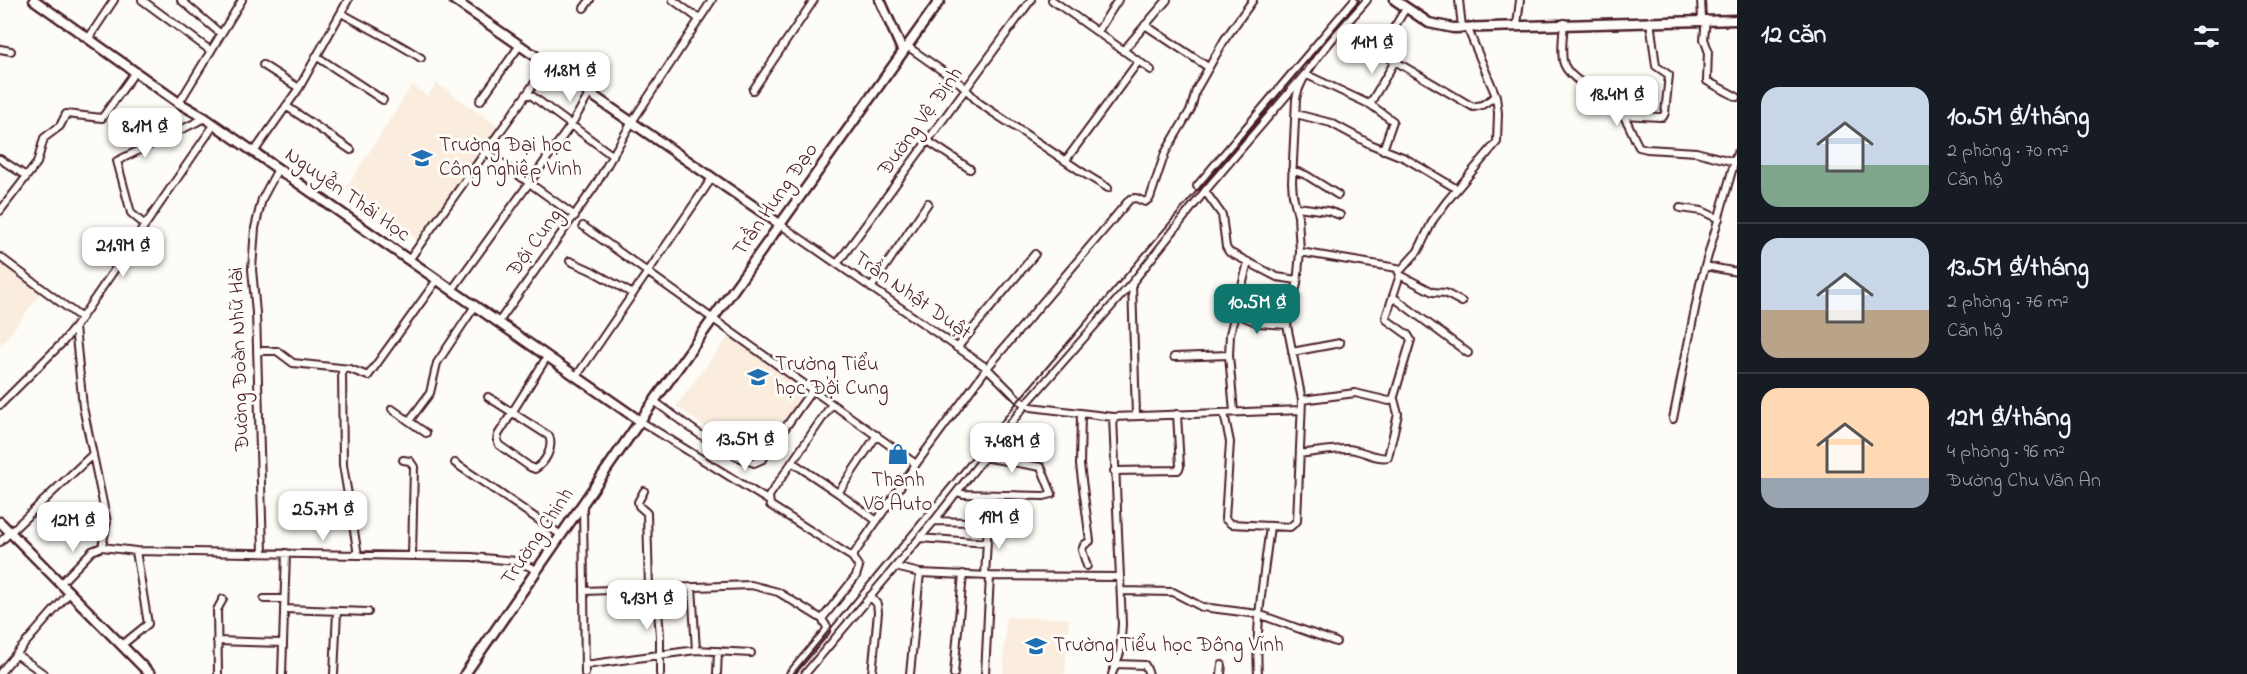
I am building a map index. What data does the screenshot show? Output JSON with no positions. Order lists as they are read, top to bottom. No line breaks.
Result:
{"streets":{"main road":["Nguyễn Thái Học","Trần Hưng Đạo","Trường Chinh"],"street":["Đường Vệ Định","Đội Cung","Trần Nhật Duật","Đường Đoàn Nhữ Hài"]},"crossings":[["Đường Vệ Định","Trần Nhật Duật"],["Nguyễn Thái Học","Trần Hưng Đạo"],["Nguyễn Thái Học","Đội Cung"],["Nguyễn Thái Học","Đường Đoàn Nhữ Hài"],["Nguyễn Thái Học","Trường Chinh"],["Trần Hưng Đạo","Trần Nhật Duật"],["Trần Hưng Đạo","Trường Chinh"]],"places":{"school or university":["Trường Đại học Công nghiệp Vinh","Trường Tiểu học Đội Cung","Trường Tiểu học Đông Vĩnh"],"shop":["Thanh Võ Auto"]},"page":{"heading":"12 căn","price":["14M ₫","11.8M ₫","18.4M ₫","8.1M ₫","21.9M ₫","10.5M ₫","13.5M ₫","7.48M ₫","25.7M ₫","19M ₫","12M ₫","9.13M ₫"],"list":[{"name":"10.5M ₫/tháng","note":"2 phòng · 70 m² · Căn hộ"},{"name":"13.5M ₫/tháng","note":"2 phòng · 76 m² · Căn hộ"},{"name":"12M ₫/tháng","note":"4 phòng · 96 m² · Đường Chu Văn An"}]}}
